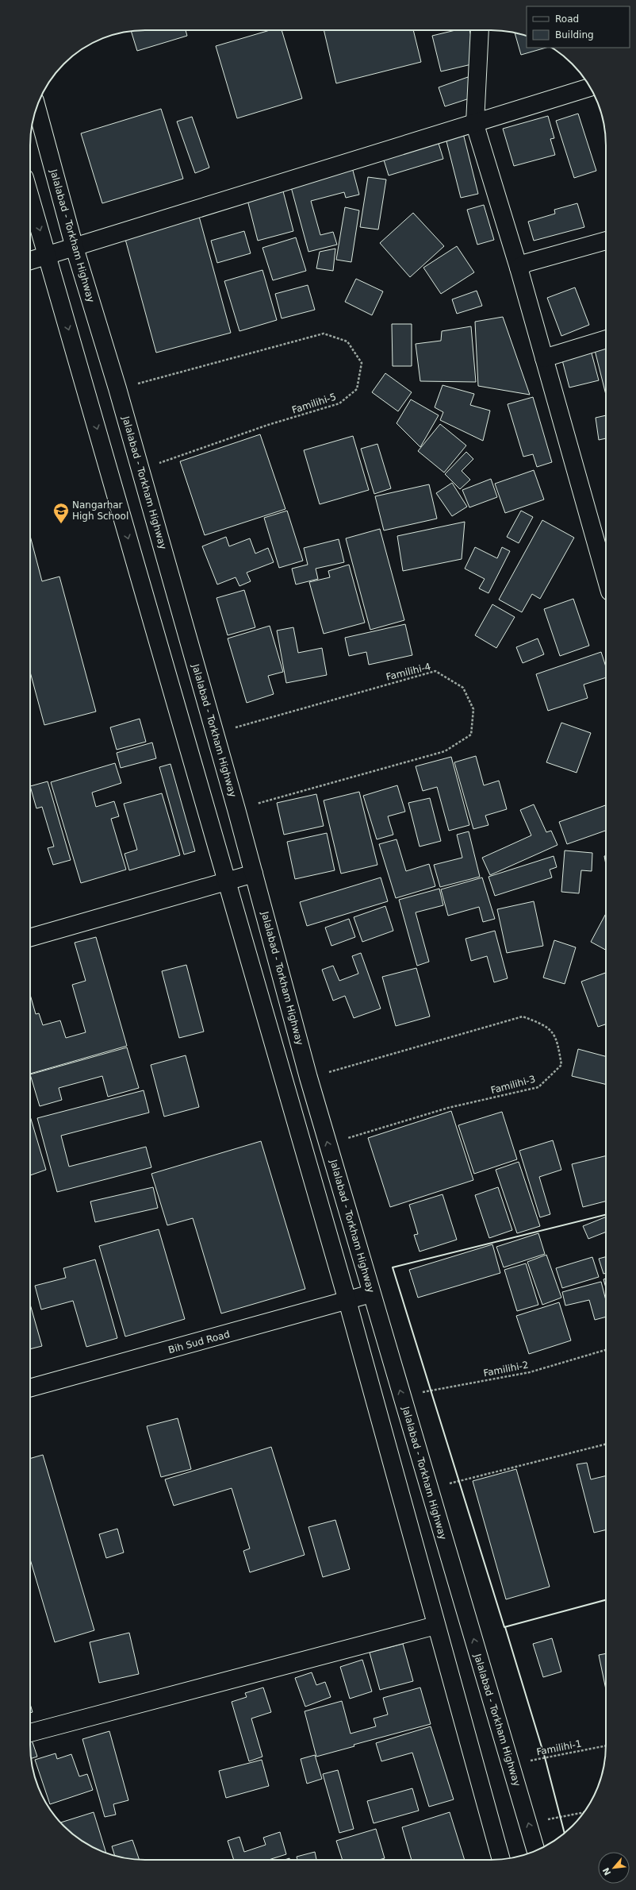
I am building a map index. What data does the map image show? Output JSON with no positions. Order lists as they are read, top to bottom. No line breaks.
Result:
{"streets":{"main road":["Jalalabad - Torkham Highway","Bih Sud Road"],"path":["Familihi-5","Familihi-4","Familihi-3","Familihi-2","Familihi-1"]},"crossings":[["Jalalabad - Torkham Highway","Familihi-5"],["Jalalabad - Torkham Highway","Familihi-4"],["Jalalabad - Torkham Highway","Familihi-3"],["Jalalabad - Torkham Highway","Bih Sud Road"],["Jalalabad - Torkham Highway","Familihi-2"],["Jalalabad - Torkham Highway","Familihi-1"]],"places":{"school or university":["Nangarhar High School"]},"legend":["Road","Building"],"north":"bottom left"}
